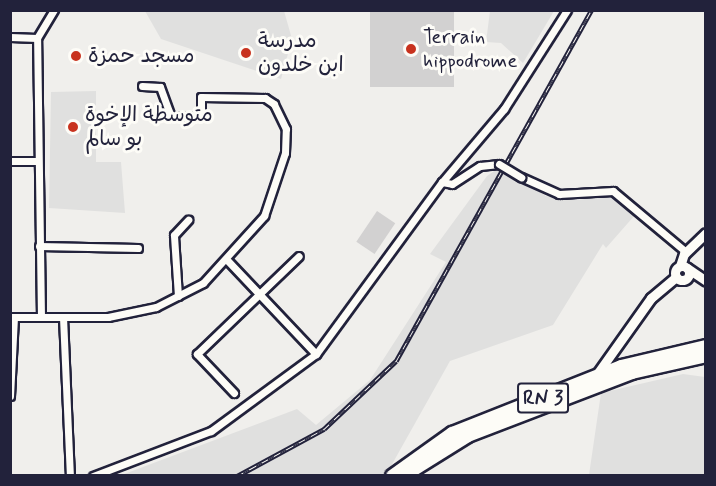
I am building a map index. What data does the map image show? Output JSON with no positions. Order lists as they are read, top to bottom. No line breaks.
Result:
{"streets":{"highway":["RN 3"]},"places":["Terrain hippodrome","مدرسة ابن خلدون","مسجد حمزة","متوسطة الإخوة بو سالم"]}
